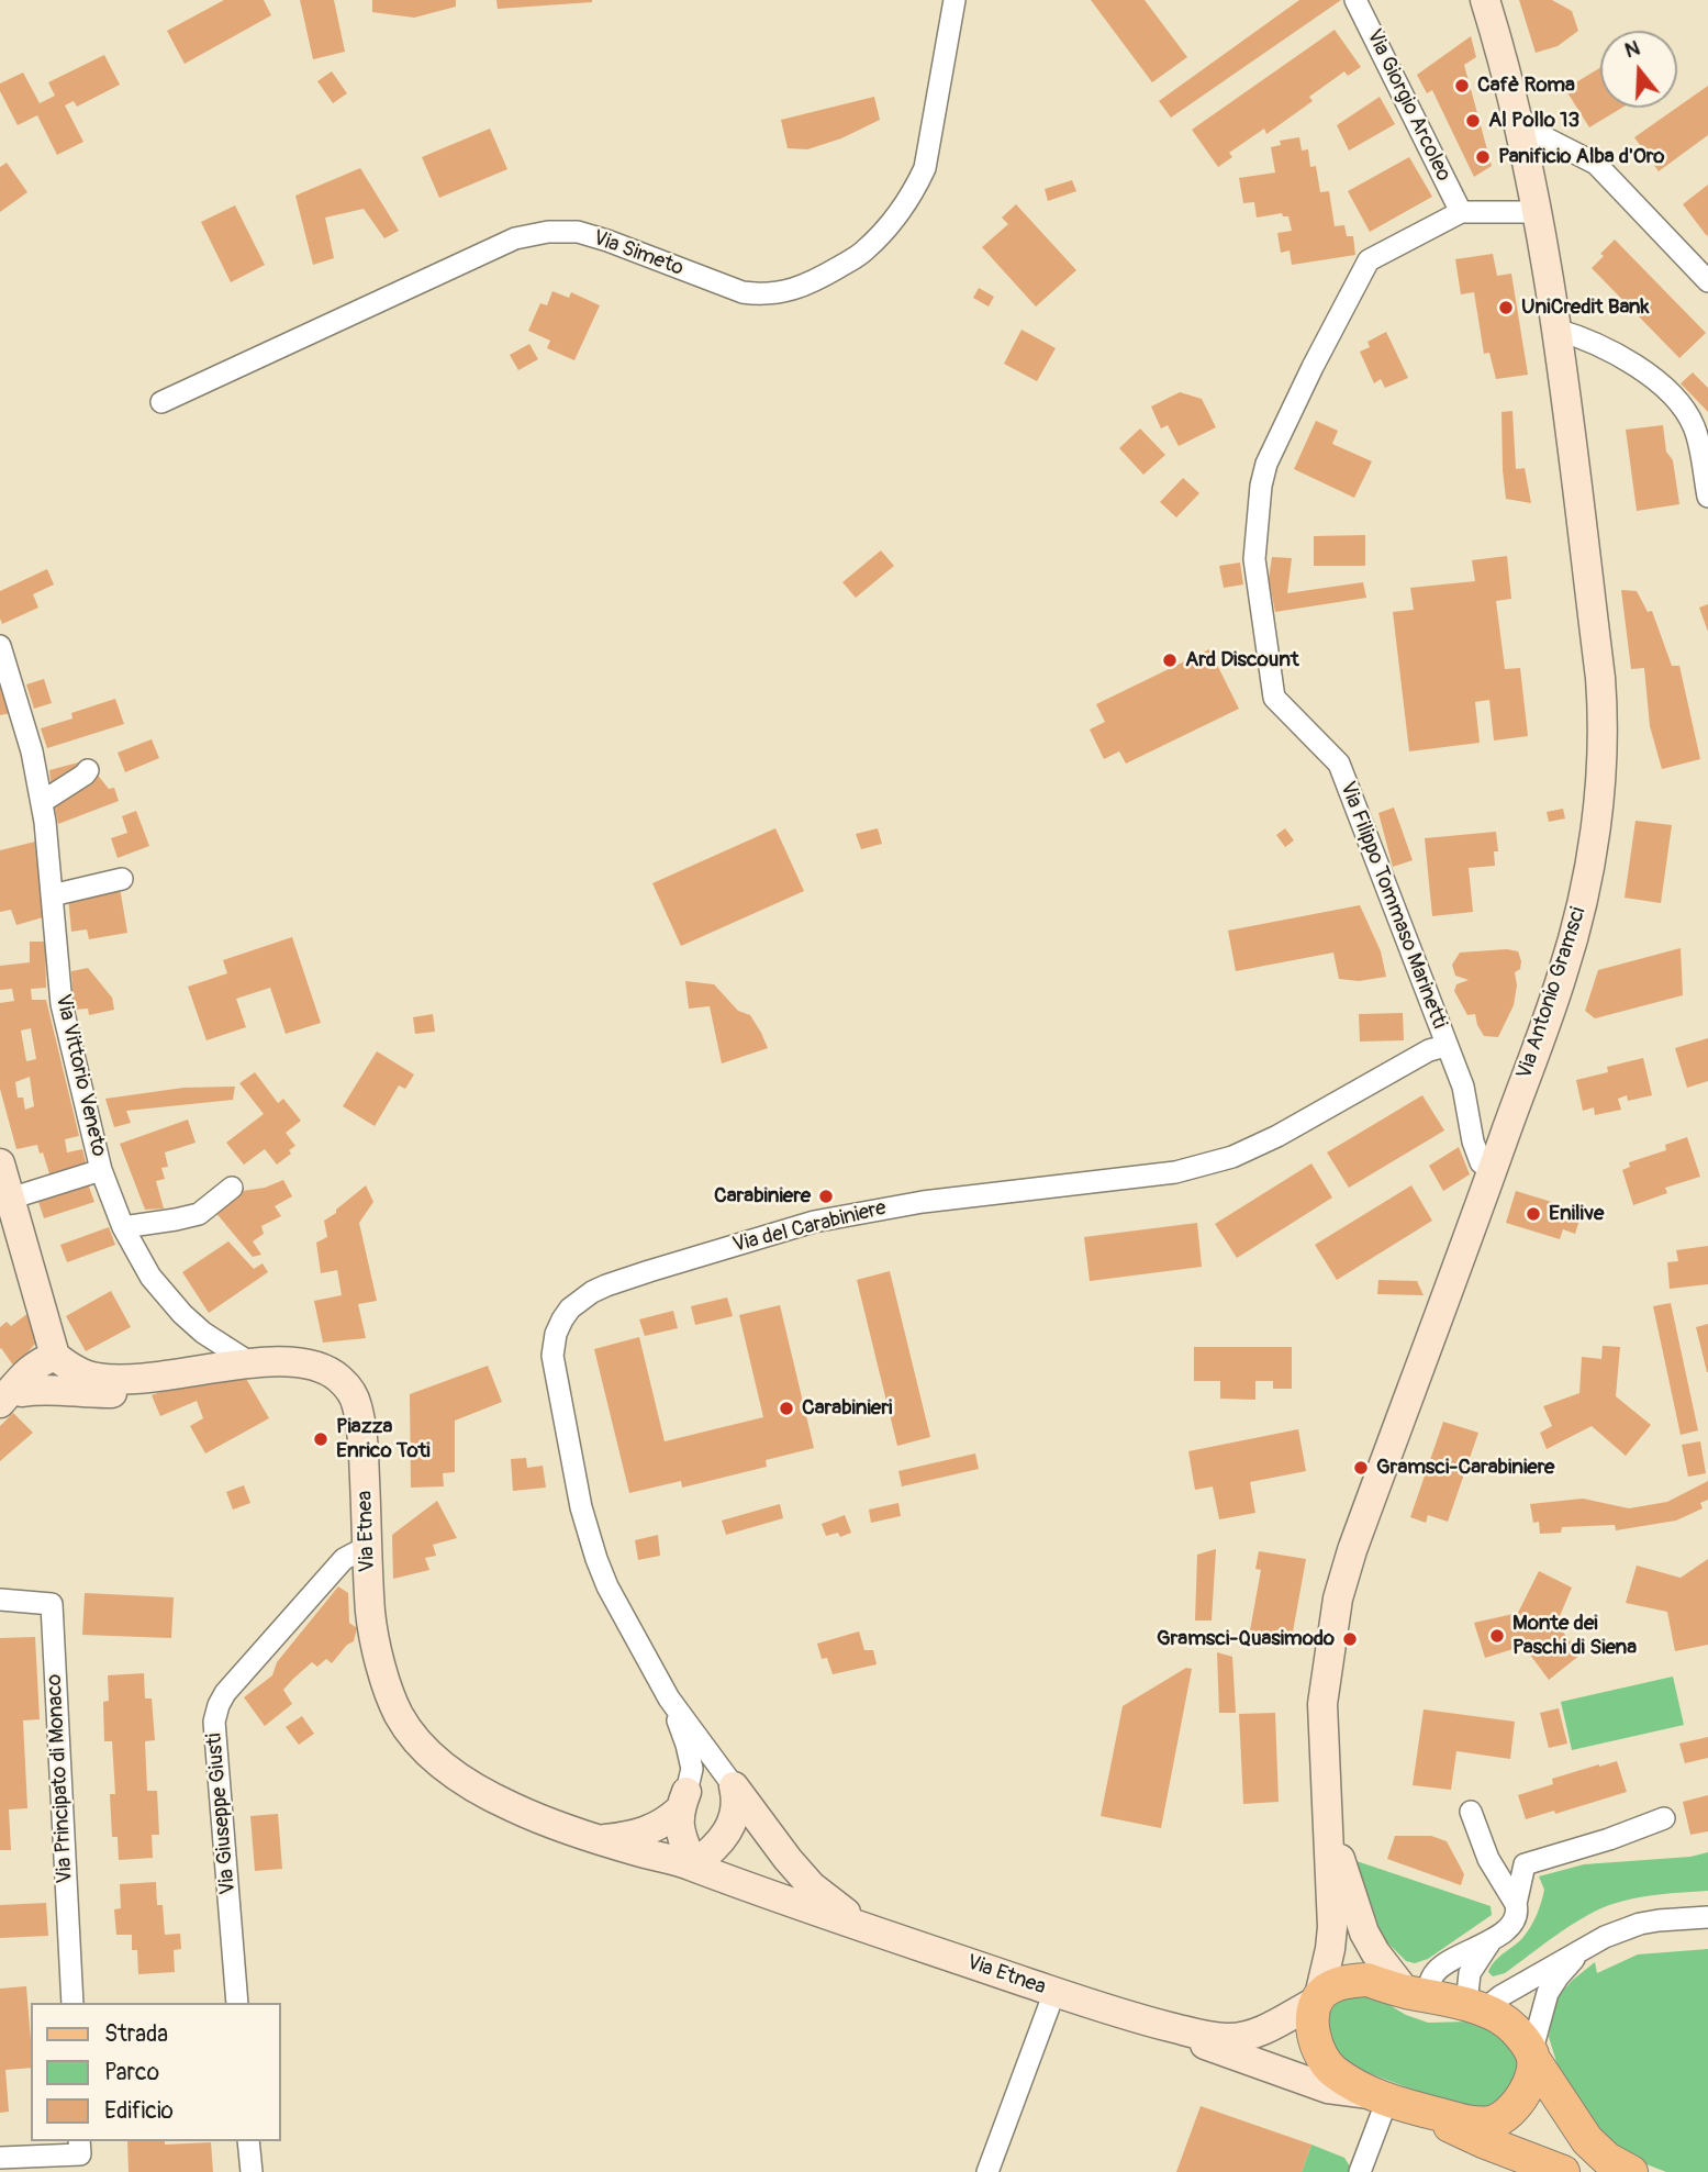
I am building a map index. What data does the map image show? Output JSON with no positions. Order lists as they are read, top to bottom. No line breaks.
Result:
{"streets":{"main road":["Via Antonio Gramsci","Via Etnea"],"street":["Via Giorgio Arcoleo","Via Simeto","Via Filippo Tommaso Marinetti","Via Vittorio Veneto","Via del Carabiniere","Via Principato di Monaco","Via Giuseppe Giusti"]},"crossings":[["Via Giorgio Arcoleo","Via Filippo Tommaso Marinetti"],["Via Filippo Tommaso Marinetti","Via Antonio Gramsci"],["Via Filippo Tommaso Marinetti","Via del Carabiniere"],["Via Antonio Gramsci","Via Etnea"],["Via Vittorio Veneto","Via Etnea"],["Via Etnea","Via Giuseppe Giusti"]],"places":["Cafè Roma","Al Pollo 13","Panificio Alba d'Oro","UniCredit Bank","Ard Discount","Carabiniere","Enilive","Carabinieri","Piazza Enrico Toti","Gramsci-Carabiniere","Monte dei Paschi di Siena","Gramsci-Quasimodo"],"legend":["Strada","Parco","Edificio"],"north":"top"}
